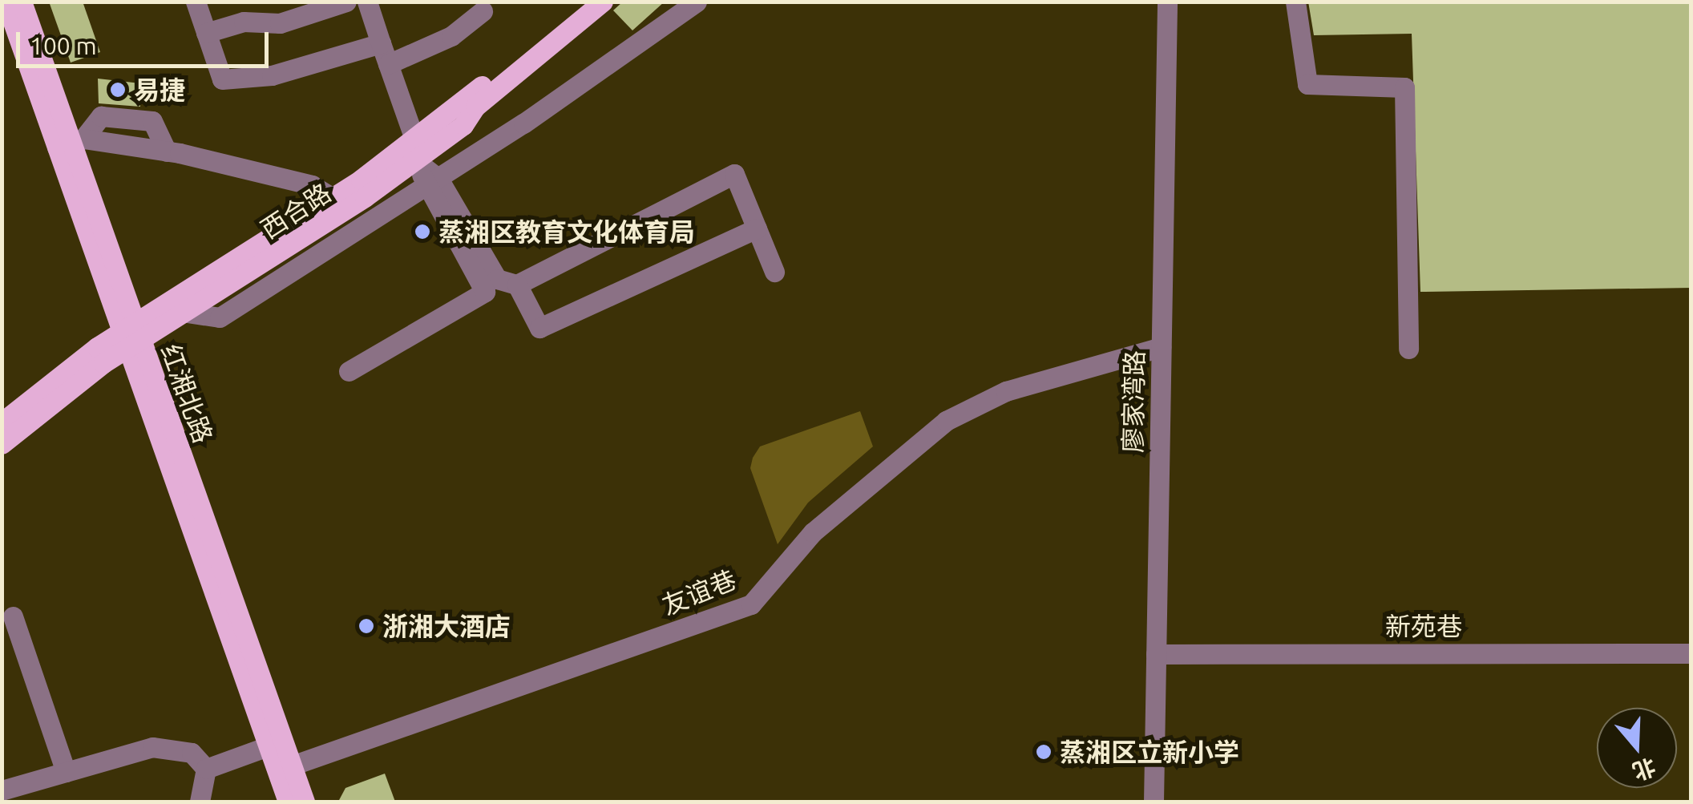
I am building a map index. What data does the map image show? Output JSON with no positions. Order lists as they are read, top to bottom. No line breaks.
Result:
{"streets":{"main road":["西合路","红湘北路"],"street":["廖家湾路","友谊巷","新苑巷"]},"crossings":[["西合路","红湘北路"],["红湘北路","友谊巷"],["廖家湾路","友谊巷"],["廖家湾路","新苑巷"]],"places":["易捷","蒸湘区教育文化体育局","浙湘大酒店","蒸湘区立新小学"],"scale_bar":"100 m","north":"bottom"}
